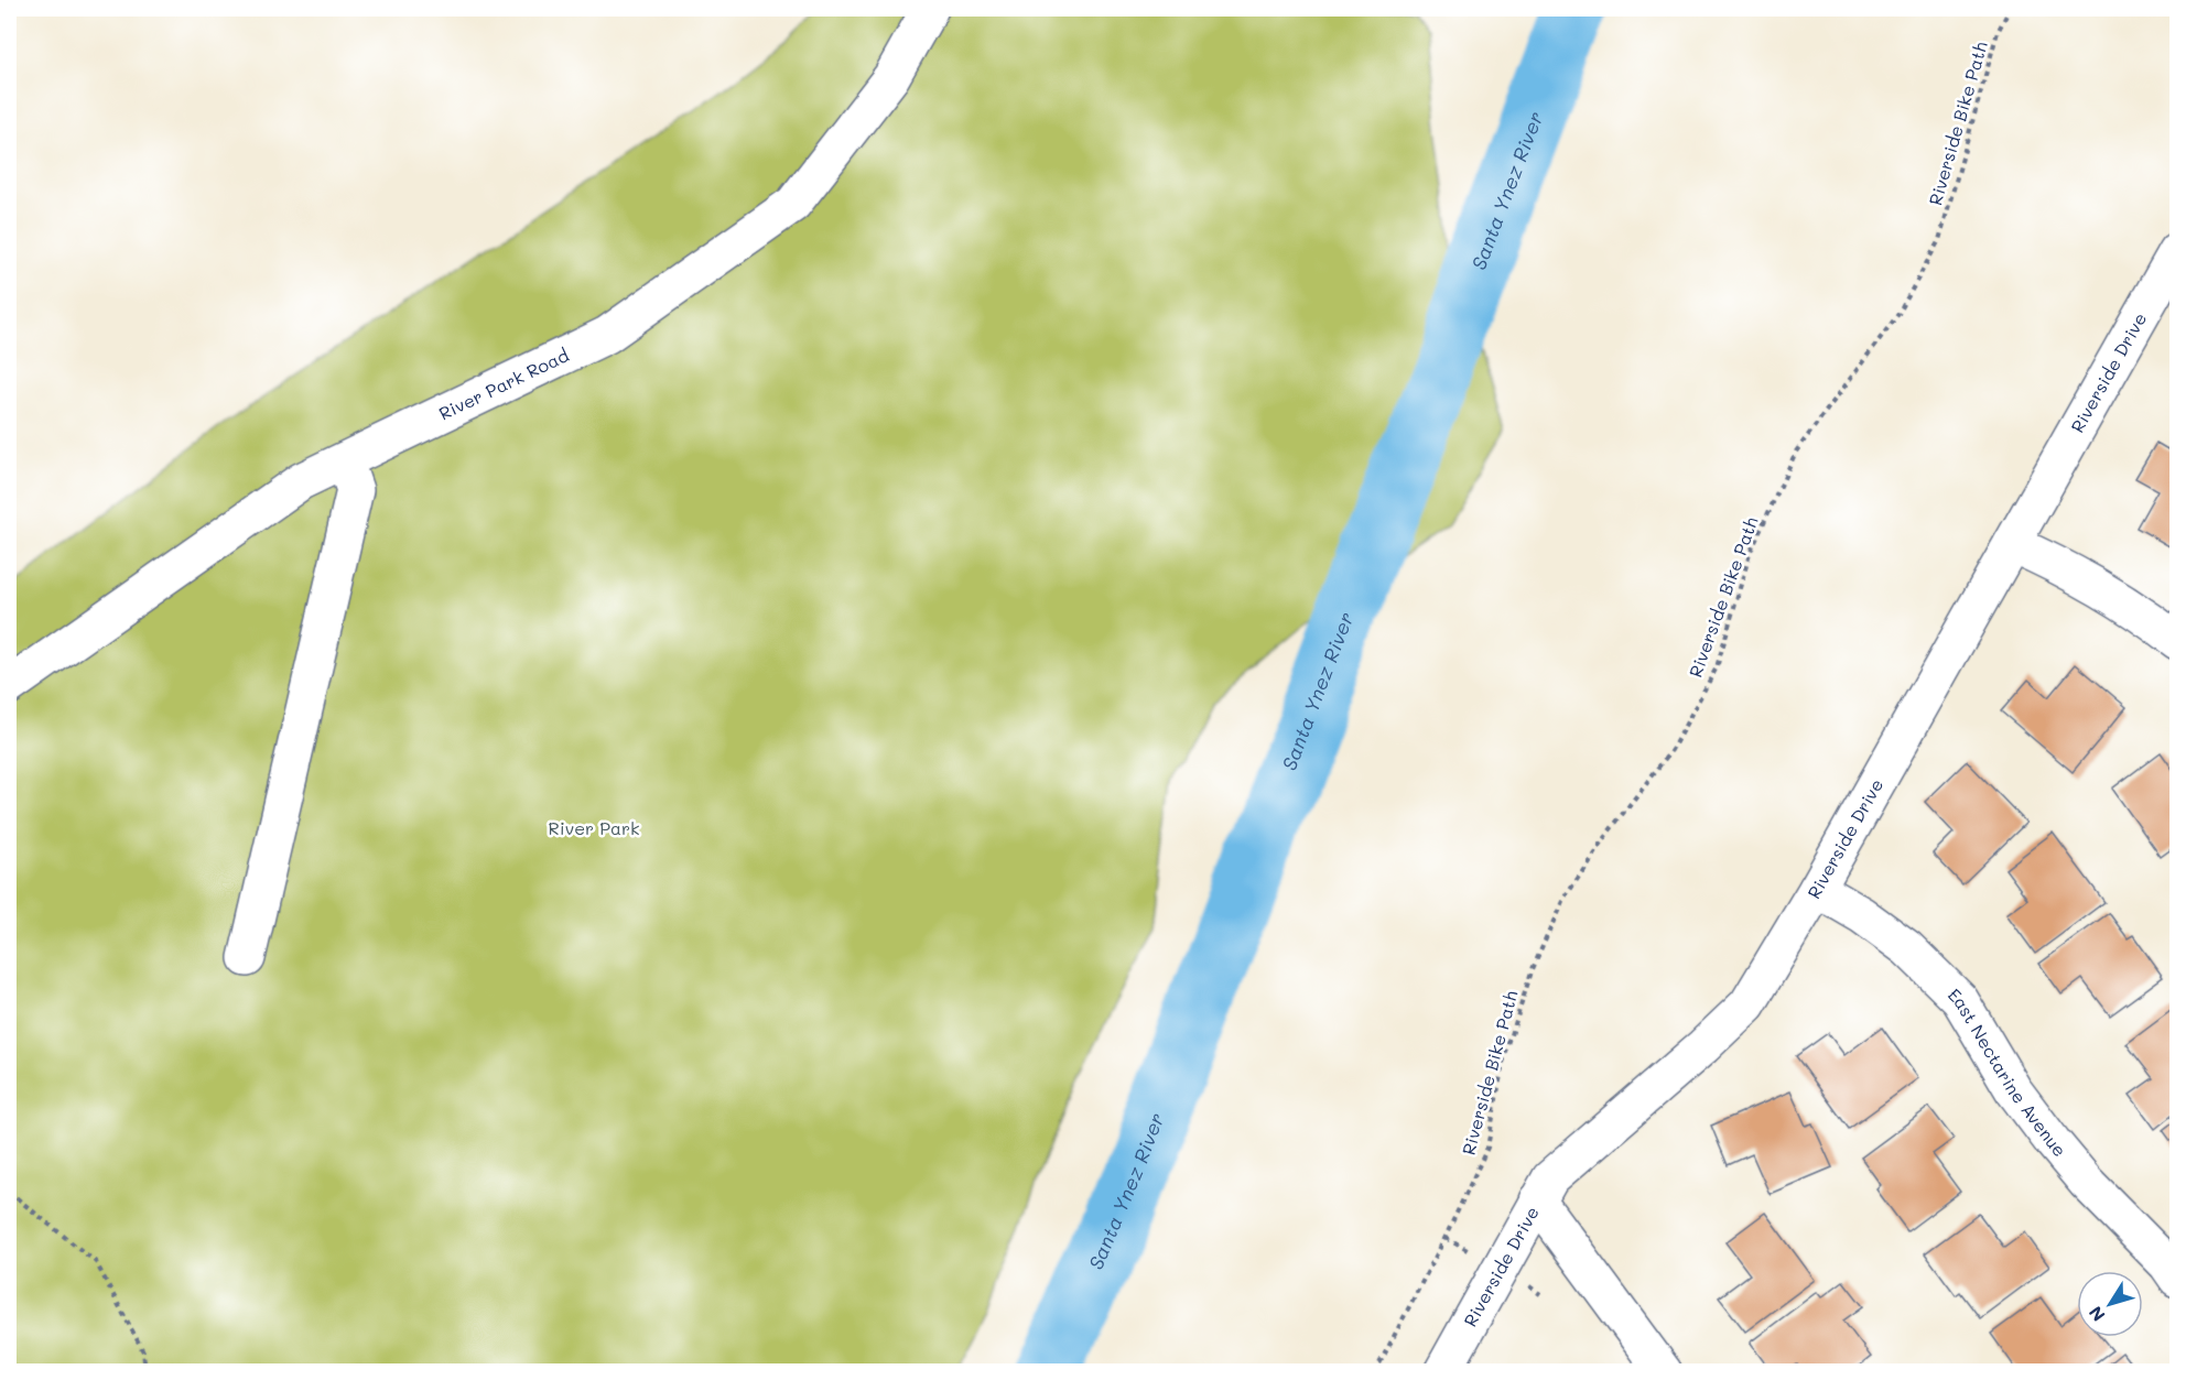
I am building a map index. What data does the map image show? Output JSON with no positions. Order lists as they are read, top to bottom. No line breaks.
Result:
{"streets":{"street":["Riverside Drive","River Park Road","East Nectarine Avenue"],"path":["Riverside Bike Path"]},"crossings":[["Riverside Drive","East Nectarine Avenue"]],"water":["Santa Ynez River"],"parks":["River Park"],"north":"bottom left"}
